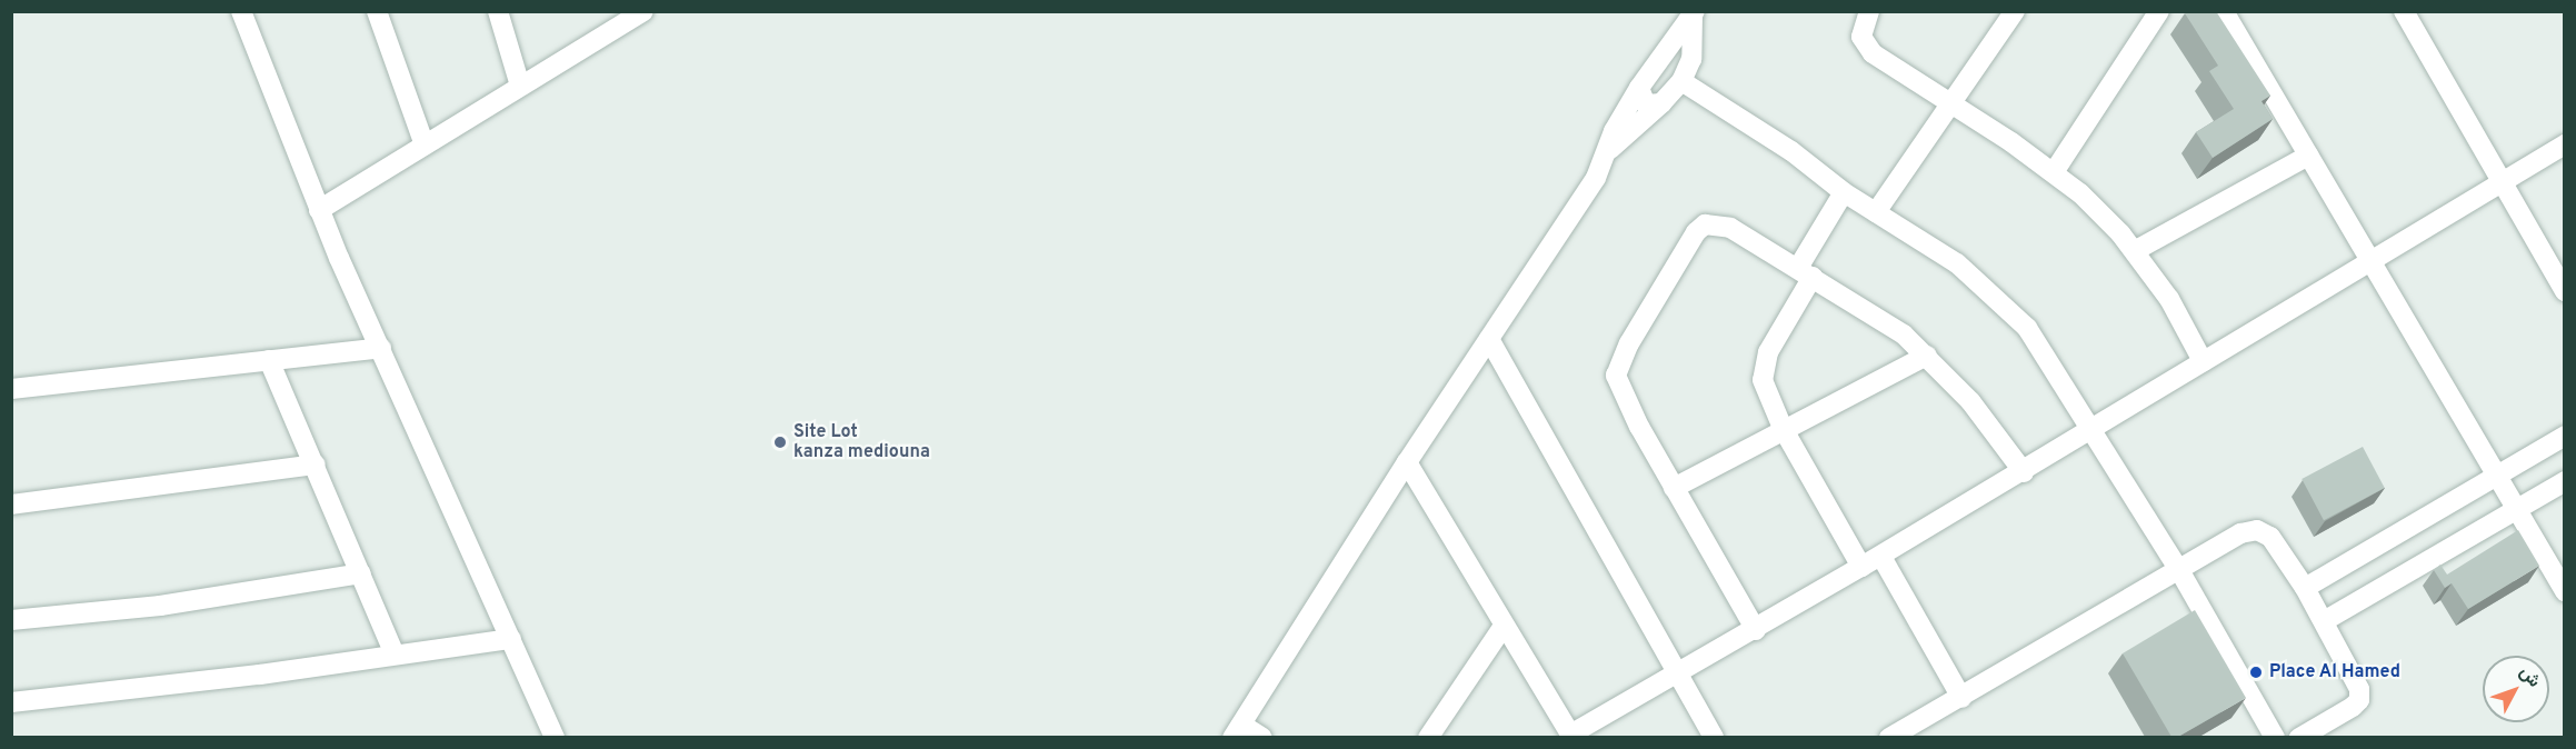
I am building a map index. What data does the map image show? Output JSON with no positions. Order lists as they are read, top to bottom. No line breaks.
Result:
{"places":["Site Lot kanza mediouna","Place Al Hamed"],"north":"top right"}
